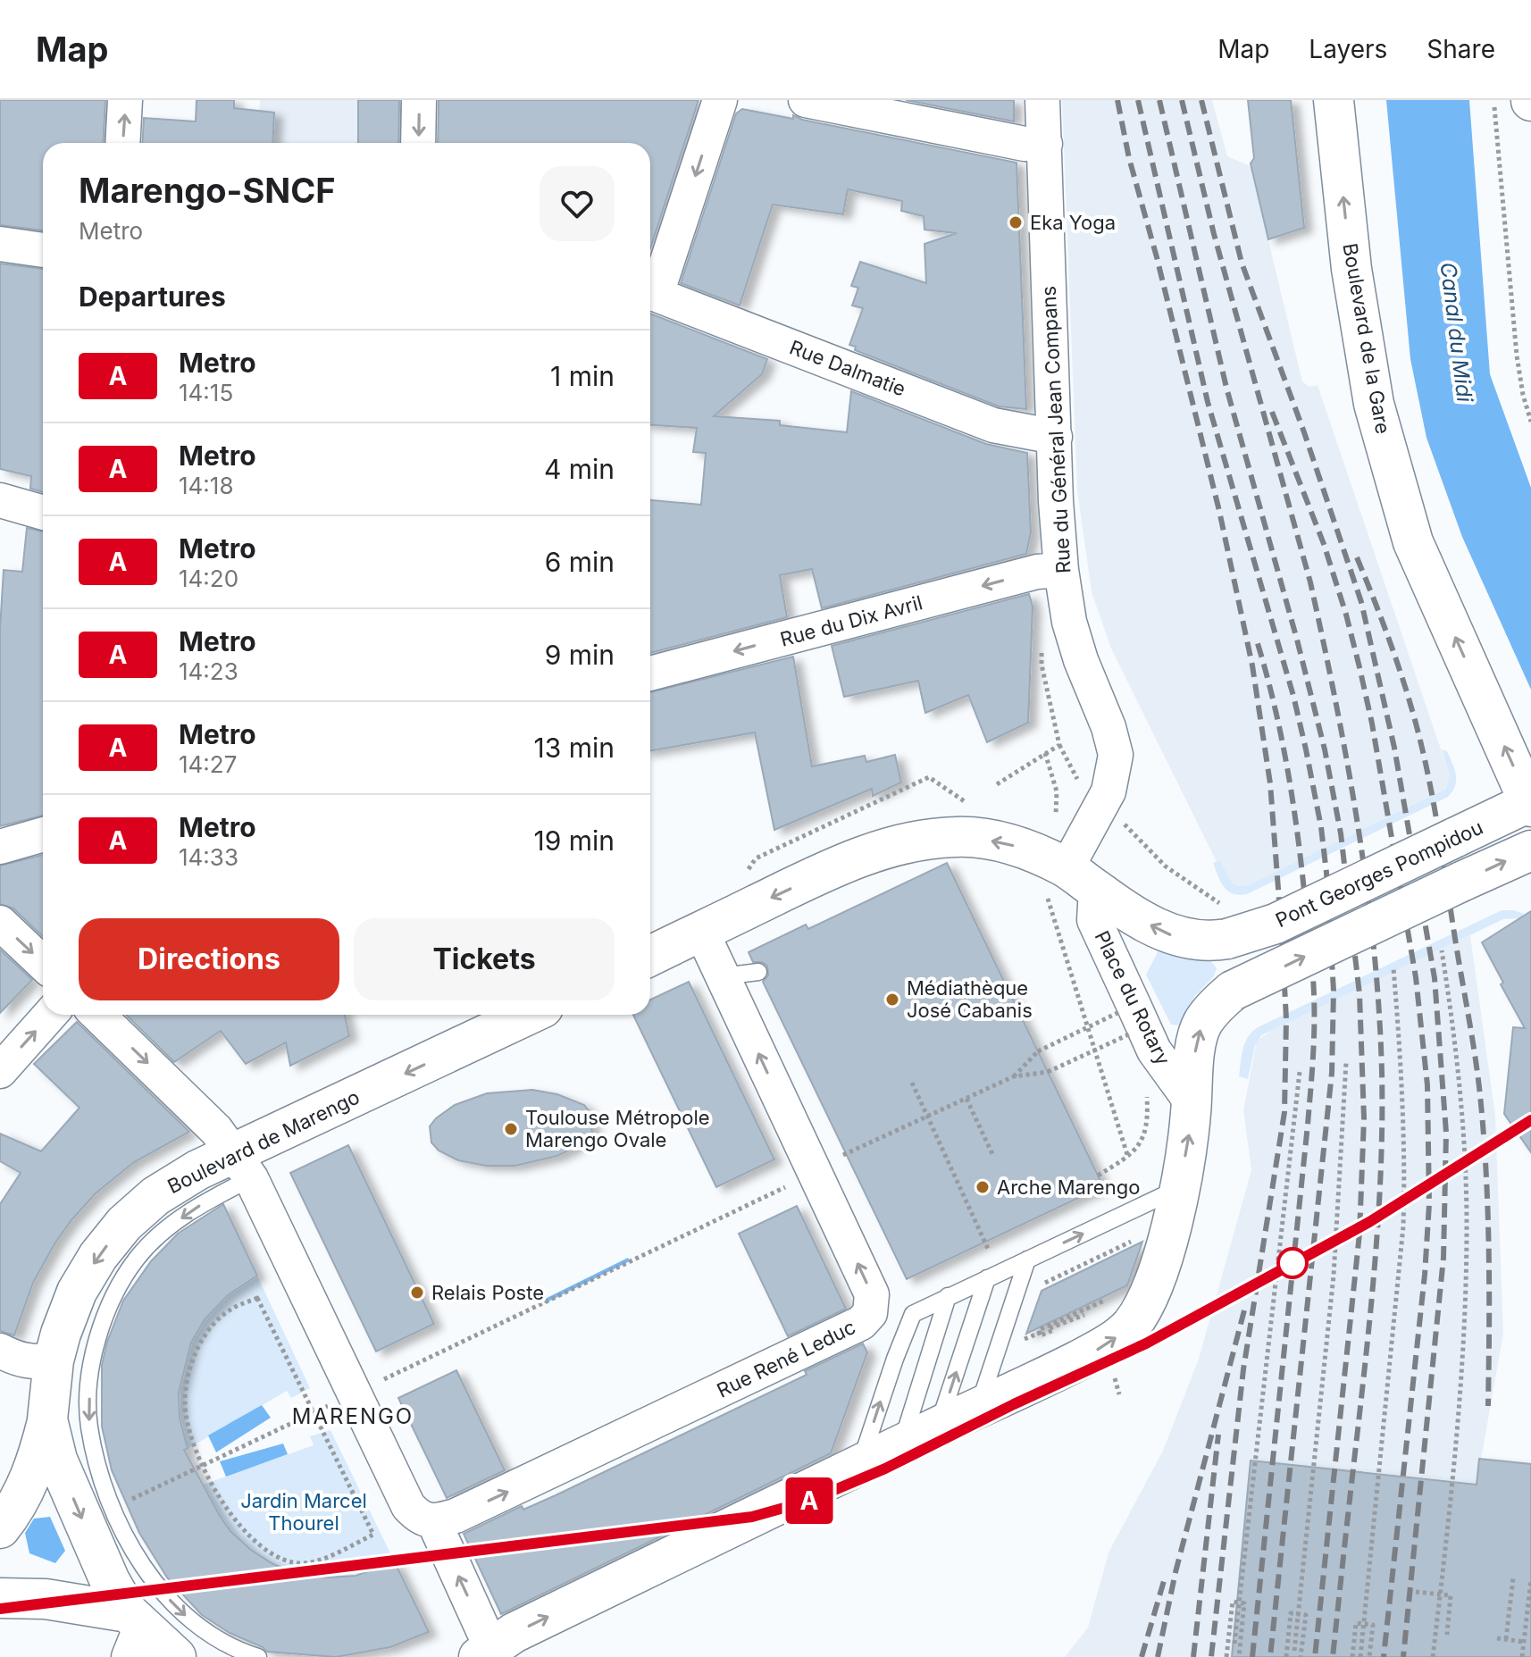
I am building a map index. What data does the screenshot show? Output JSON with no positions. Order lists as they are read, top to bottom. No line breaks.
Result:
{"streets":{"main road":["Boulevard de la Gare","Pont Georges Pompidou","Place du Rotary","Boulevard de Marengo"],"street":["Rue Dalmatie","Rue du Général Jean Compans","Rue du Dix Avril","Rue René Leduc"]},"crossings":[["Boulevard de la Gare","Pont Georges Pompidou"],["Rue Dalmatie","Rue du Général Jean Compans"],["Rue du Général Jean Compans","Rue du Dix Avril"],["Rue du Général Jean Compans","Pont Georges Pompidou"],["Rue du Général Jean Compans","Place du Rotary"],["Pont Georges Pompidou","Place du Rotary"]],"one_way":["Boulevard de la Gare","Rue du Dix Avril","Place du Rotary","Boulevard de Marengo"],"districts":["MARENGO"],"water":["Canal du Midi"],"parks":["Jardin Marcel Thourel"],"places":["Eka Yoga","Médiathèque José Cabanis","Toulouse Métropole Marengo Ovale","Arche Marengo","Relais Poste"],"lines":["metro line A"],"page":{"header":"Map","nav":["Map","Layers","Share"],"on_map":"A","heading":[["Marengo-SNCF","Metro"],"Departures"],"list":[{"mark":"A","name":"Metro","note":"14:15","value":"1 min"},{"mark":"A","name":"Metro","note":"14:18","value":"4 min"},{"mark":"A","name":"Metro","note":"14:20","value":"6 min"},{"mark":"A","name":"Metro","note":"14:23","value":"9 min"},{"mark":"A","name":"Metro","note":"14:27","value":"13 min"},{"mark":"A","name":"Metro","note":"14:33","value":"19 min"}],"buttons":["Directions","Tickets"]}}
